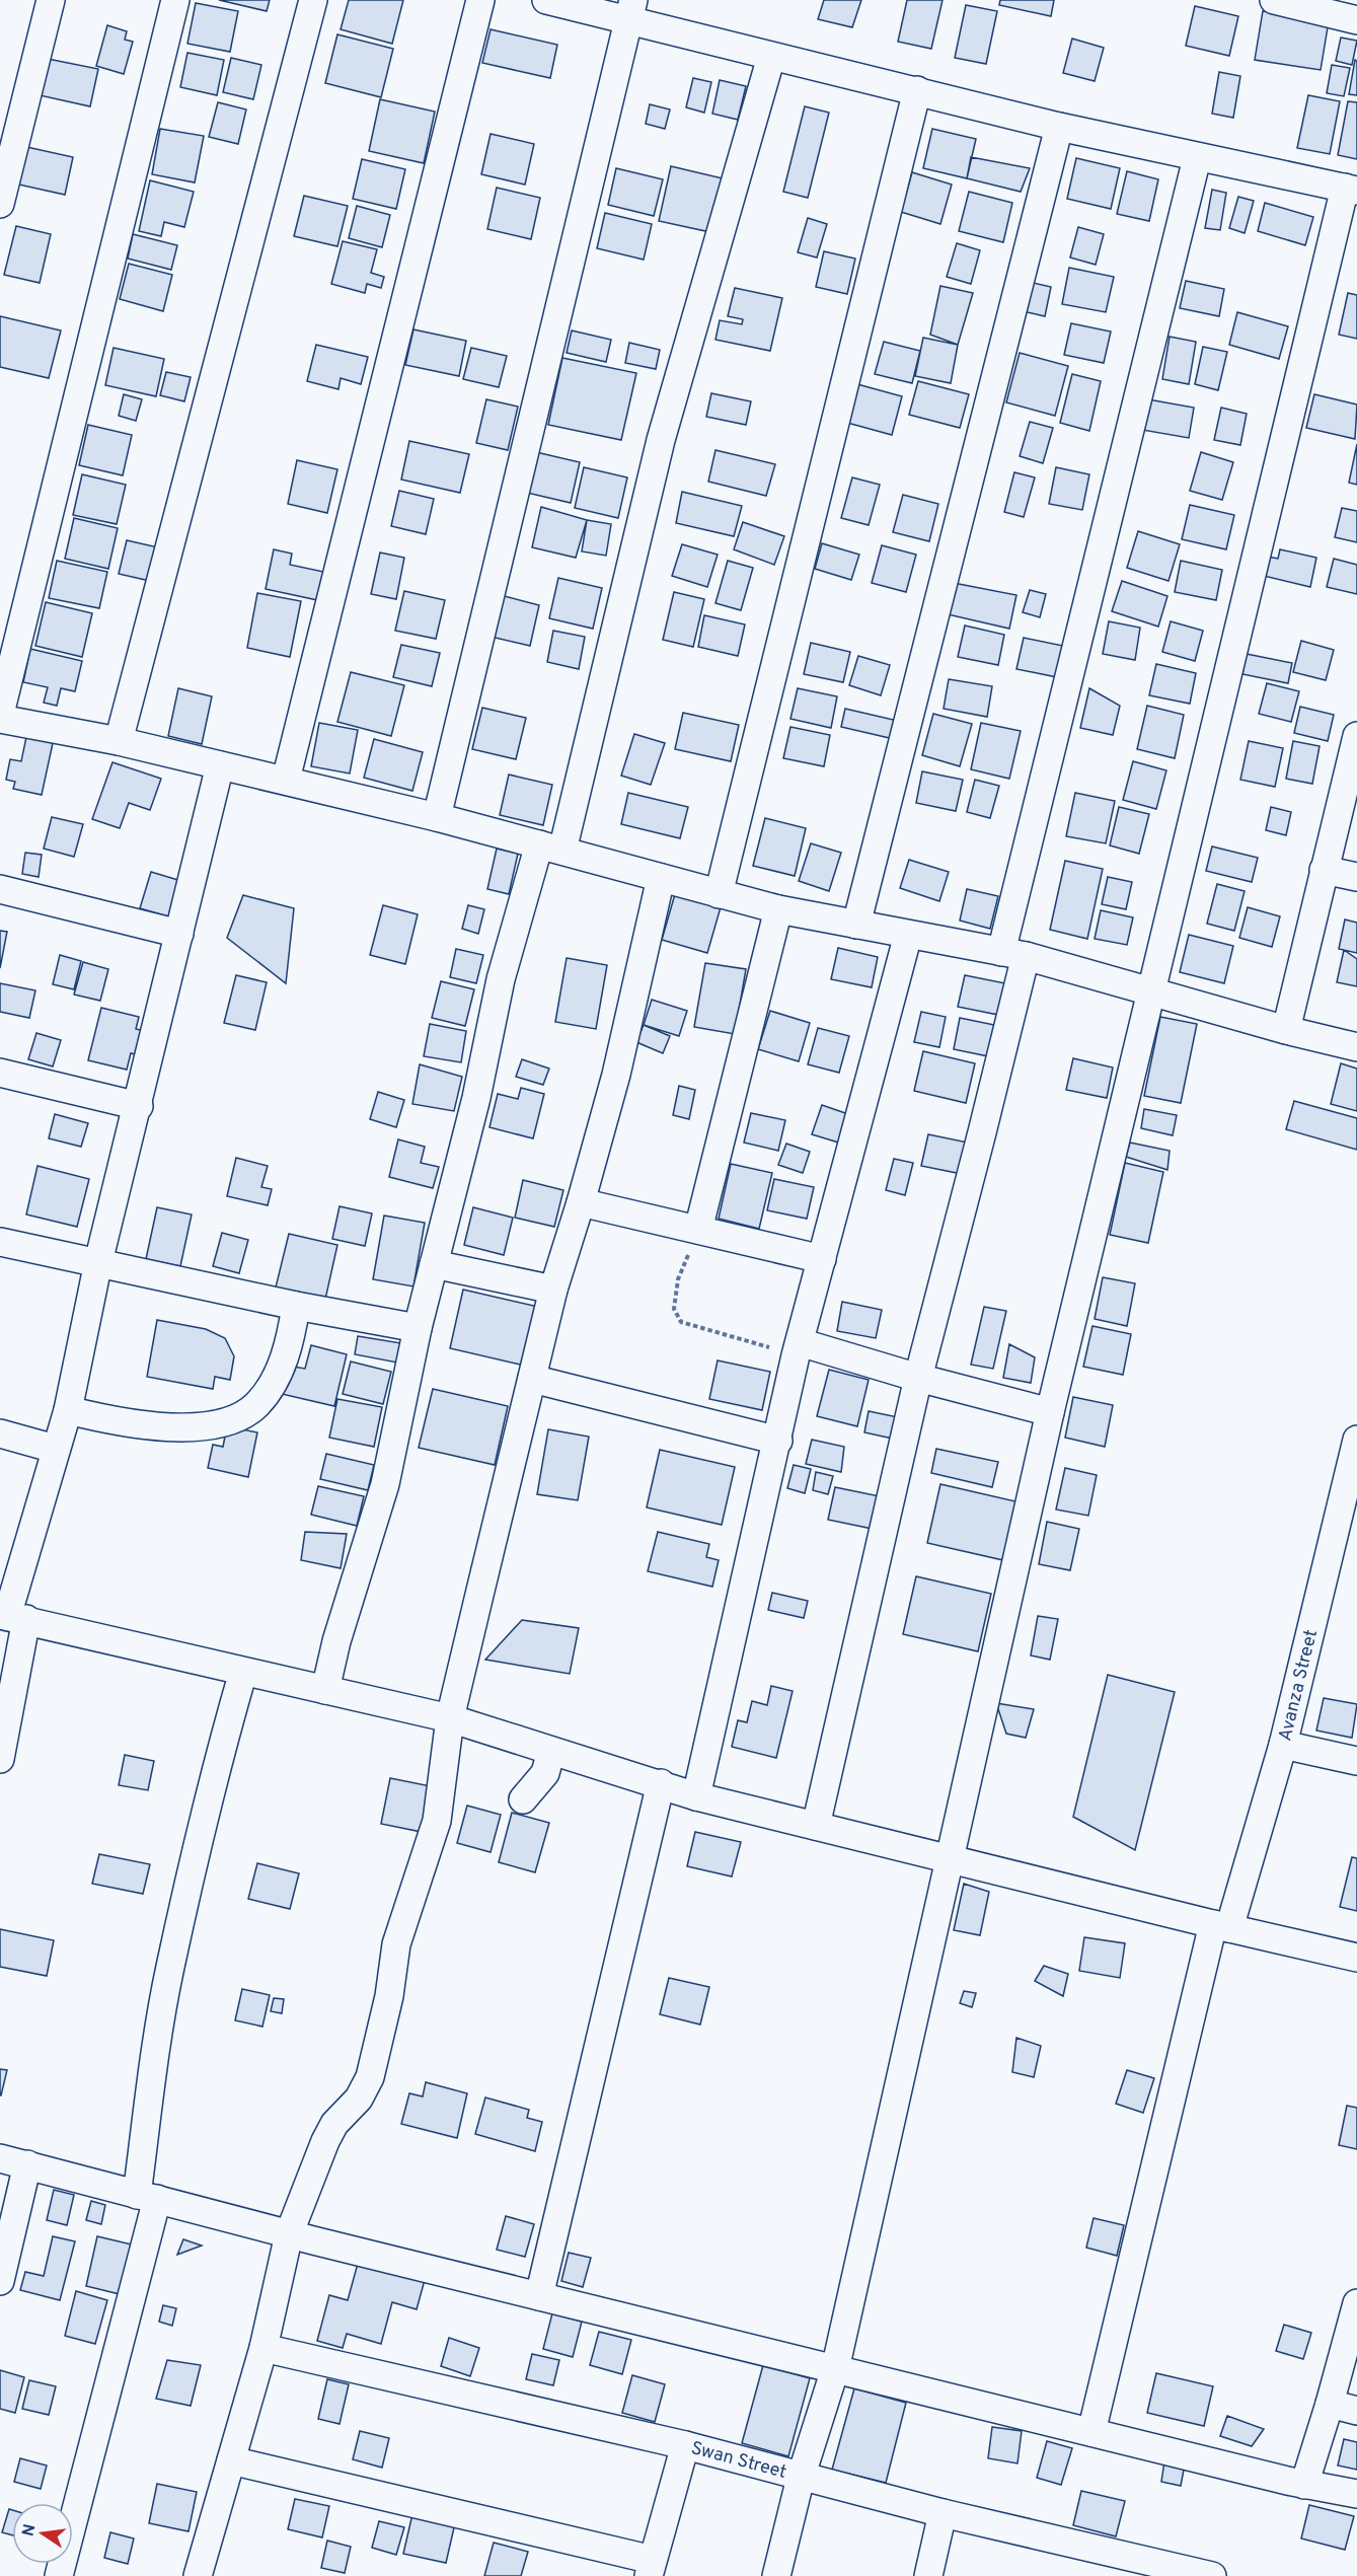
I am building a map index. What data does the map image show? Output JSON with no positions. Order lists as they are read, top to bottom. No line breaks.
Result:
{"streets":{"street":["Avanza Street","Swan Street"]},"north":"left"}
